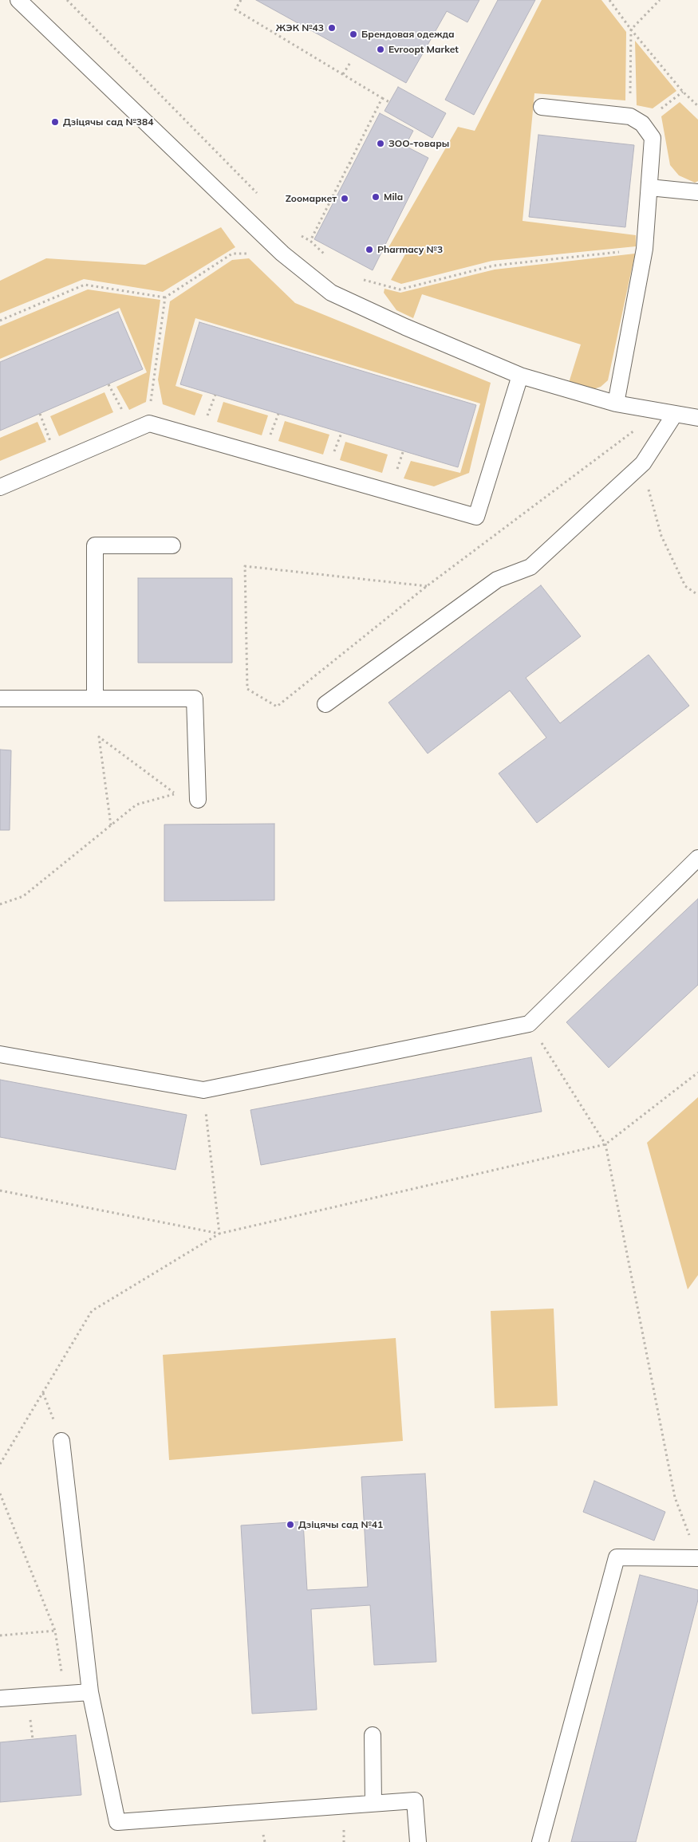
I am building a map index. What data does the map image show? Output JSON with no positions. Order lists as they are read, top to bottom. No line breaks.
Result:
{"places":["ЖЭК №43","Брендовая одежда","Evroopt Market","Дзіцячы сад №384","ЗОО-товары","Mila","Zooмаркет","Pharmacy №3","Дзіцячы сад №41"]}
